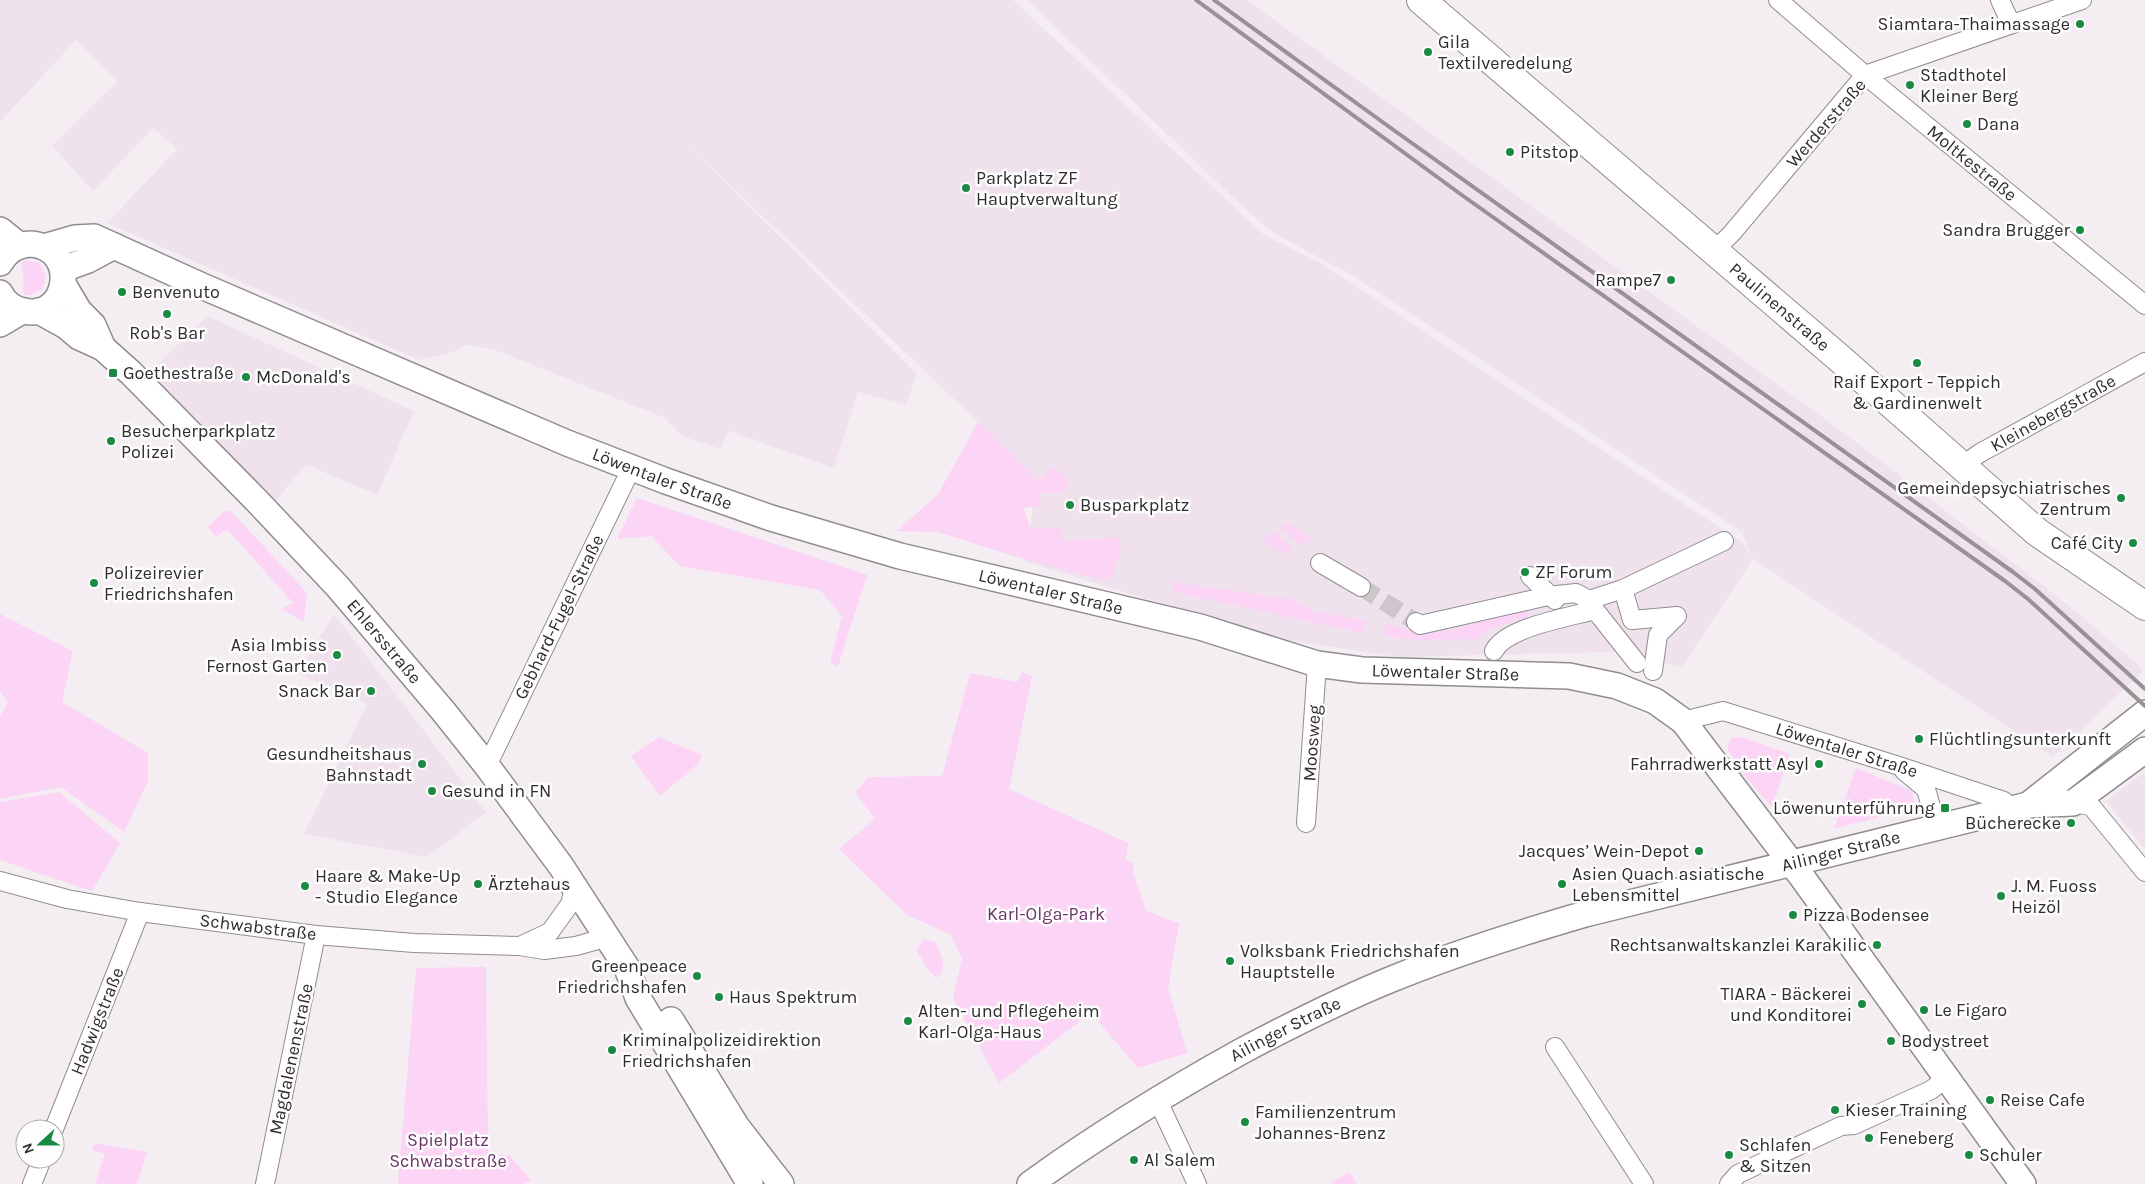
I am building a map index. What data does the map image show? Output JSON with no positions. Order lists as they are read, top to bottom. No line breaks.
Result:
{"streets":{"main road":["Paulinenstraße"],"street":["Werderstraße","Moltkestraße","Kleinebergstraße","Löwentaler Straße","Gebhard-Fugel-Straße","Ehlersstraße","Moosweg","Ailinger Straße","Schwabstraße","Hadwigstraße","Magdalenenstraße"]},"crossings":[["Werderstraße","Moltkestraße"],["Werderstraße","Paulinenstraße"],["Paulinenstraße","Kleinebergstraße"],["Löwentaler Straße","Gebhard-Fugel-Straße"],["Löwentaler Straße","Ehlersstraße"],["Löwentaler Straße","Moosweg"],["Löwentaler Straße","Ailinger Straße"],["Gebhard-Fugel-Straße","Ehlersstraße"],["Ehlersstraße","Schwabstraße"],["Schwabstraße","Hadwigstraße"],["Schwabstraße","Magdalenenstraße"]],"parks":["Karl-Olga-Park","Spielplatz Schwabstraße"],"places":{"other":["Siamtara-Thaimassage","Gila Textilveredelung","Stadthotel Kleiner Berg","Dana","Pitstop","Parkplatz ZF Hauptverwaltung","Sandra Brugger","Rampe7","Benvenuto","Rob's Bar","Raif Export - Teppich & Gardinenwelt","McDonald's","Besucherparkplatz Polizei","Gemeindepsychiatrisches Zentrum","Busparkplatz","Café City","ZF Forum","Polizeirevier Friedrichshafen","Asia Imbiss Fernost Garten","Snack Bar","Flüchtlingsunterkunft","Gesundheitshaus Bahnstadt","Fahrradwerkstatt Asyl","Gesund in FN","Bücherecke","Jacques’ Wein-Depot","Ärztehaus","Asien Quach asiatische Lebensmittel","Haare & Make-Up - Studio Elegance","J. M. Fuoss Heizöl","Pizza Bodensee","Rechtsanwaltskanzlei Karakilic","Volksbank Friedrichshafen Hauptstelle","Greenpeace Friedrichshafen","Haus Spektrum","TIARA - Bäckerei und Konditorei","Le Figaro","Alten- und Pflegeheim Karl-Olga-Haus","Bodystreet","Kriminalpolizeidirektion Friedrichshafen","Reise Cafe","Kieser Training","Familienzentrum Johannes-Brenz","Feneberg","Schlafen & Sitzen","Schuler","Al Salem"],"transit":["Goethestraße","Löwenunterführung"]},"north":"left"}
